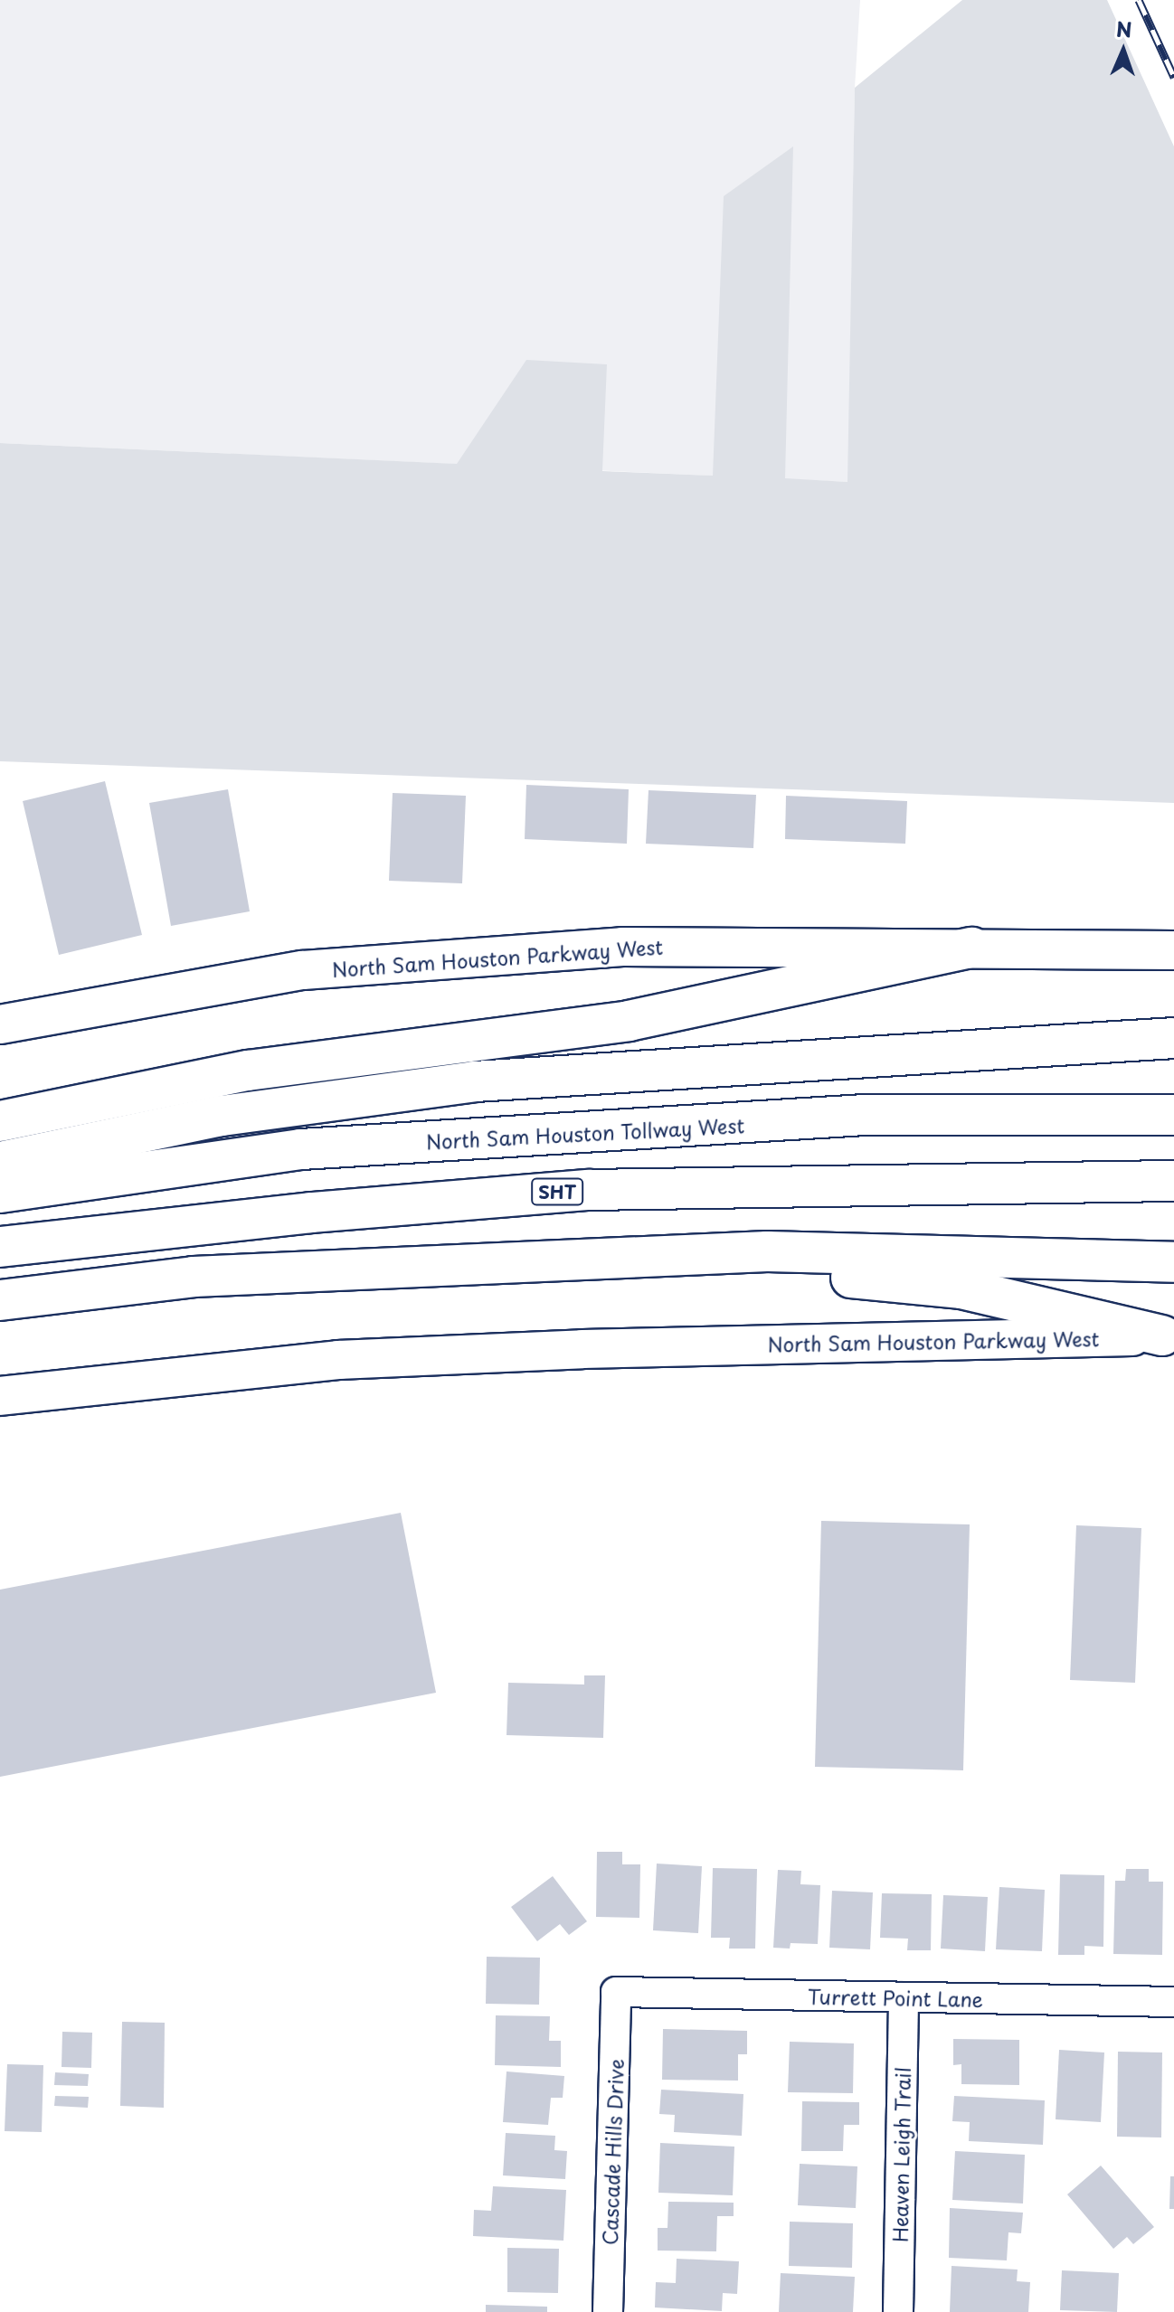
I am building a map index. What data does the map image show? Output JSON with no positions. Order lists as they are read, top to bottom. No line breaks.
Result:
{"streets":{"highway":["North Sam Houston Tollway West","SHT"],"main road":["North Sam Houston Parkway West"],"street":["Turrett Point Lane","Cascade Hills Drive","Heaven Leigh Trail"]},"crossings":[["Turrett Point Lane","Cascade Hills Drive"],["Turrett Point Lane","Heaven Leigh Trail"]],"north":"top"}
